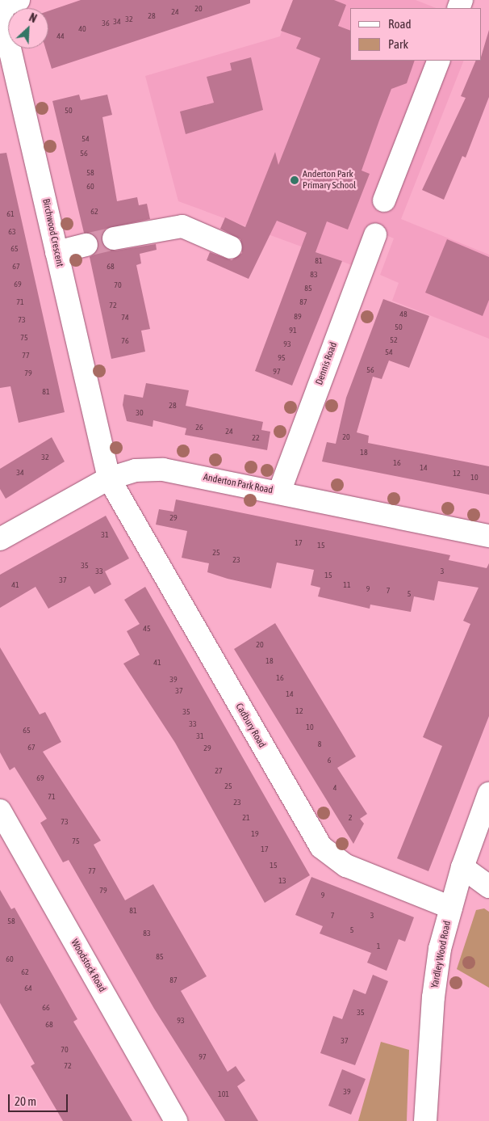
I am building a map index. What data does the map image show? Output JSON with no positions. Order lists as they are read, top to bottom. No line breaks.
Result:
{"streets":{"street":["Birchwood Crescent","Dennis Road","Anderton Park Road","Cadbury Road","Yardley Wood Road","Woodstock Road"]},"crossings":[["Birchwood Crescent","Anderton Park Road"],["Birchwood Crescent","Cadbury Road"],["Dennis Road","Anderton Park Road"],["Anderton Park Road","Cadbury Road"],["Cadbury Road","Yardley Wood Road"]],"places":["Anderton Park Primary School"],"house_numbers":["20","24","28","32","34","36","40","44","50","54","56","58","60","62","61","63","65","81","67","68","83","69","70","85","71","87","72","48","89","74","73","50","91","75","52","76","93","54","77","95","56","97","79","81","28","30","26","24","20","22","18","32","16","14","34","12","10","29","31","17","15","25","23","35","33","3","15","37","41","11","9","7","5","45","20","18","41","16","39","37","14","12","35","33","10","65","31","8","67","29","6","27","69","25","4","71","23","21","2","73","19","75","17","15","77","13","79","9","81","7","3","58","5","83","1","85","60","62","87","64","66","35","93","68","37","70","97","72","39","101"],"legend":["Road","Park"],"scale_bar":"20 m","north":"top right"}
